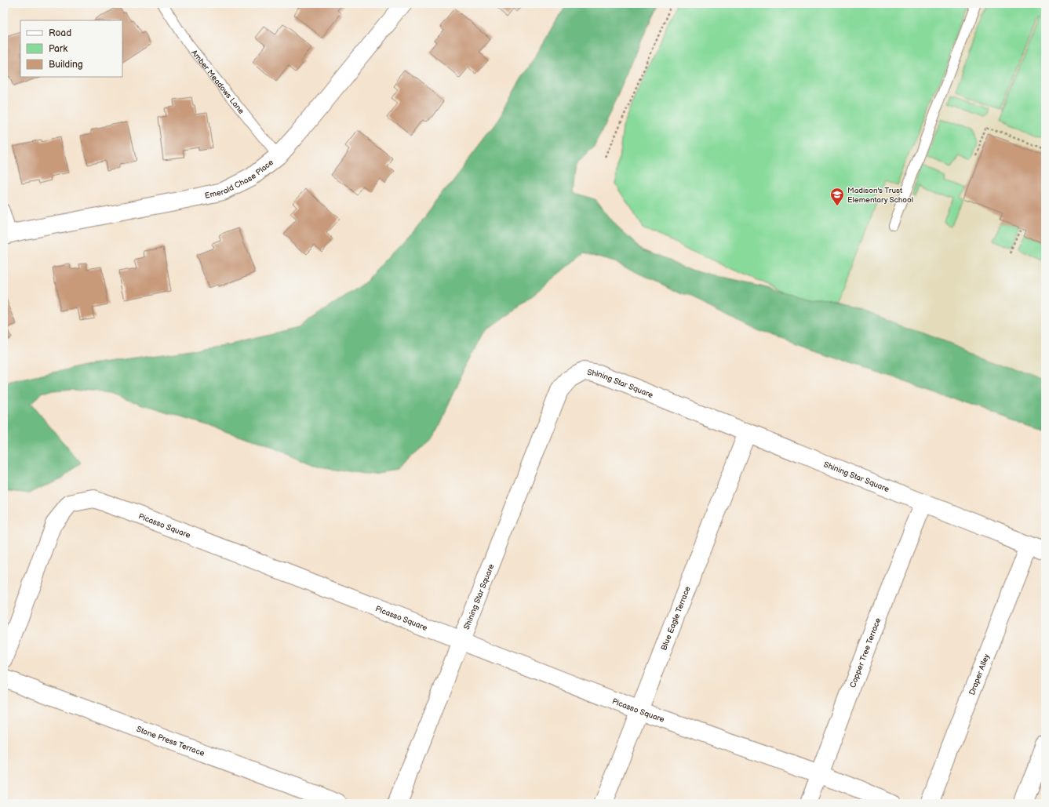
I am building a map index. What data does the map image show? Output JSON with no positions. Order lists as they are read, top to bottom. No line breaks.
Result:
{"streets":{"street":["Emerald Chase Place","Shining Star Square","Picasso Square","Blue Eagle Terrace","Copper Tree Terrace","Draper Alley","Stone Press Terrace"],"lane":["Amber Meadows Lane"]},"crossings":[["Amber Meadows Lane","Emerald Chase Place"],["Shining Star Square","Picasso Square"],["Shining Star Square","Blue Eagle Terrace"],["Shining Star Square","Copper Tree Terrace"],["Shining Star Square","Draper Alley"],["Picasso Square","Blue Eagle Terrace"],["Picasso Square","Copper Tree Terrace"]],"places":{"school or university":["Madison's Trust Elementary School"]},"legend":["Road","Park","Building"]}
